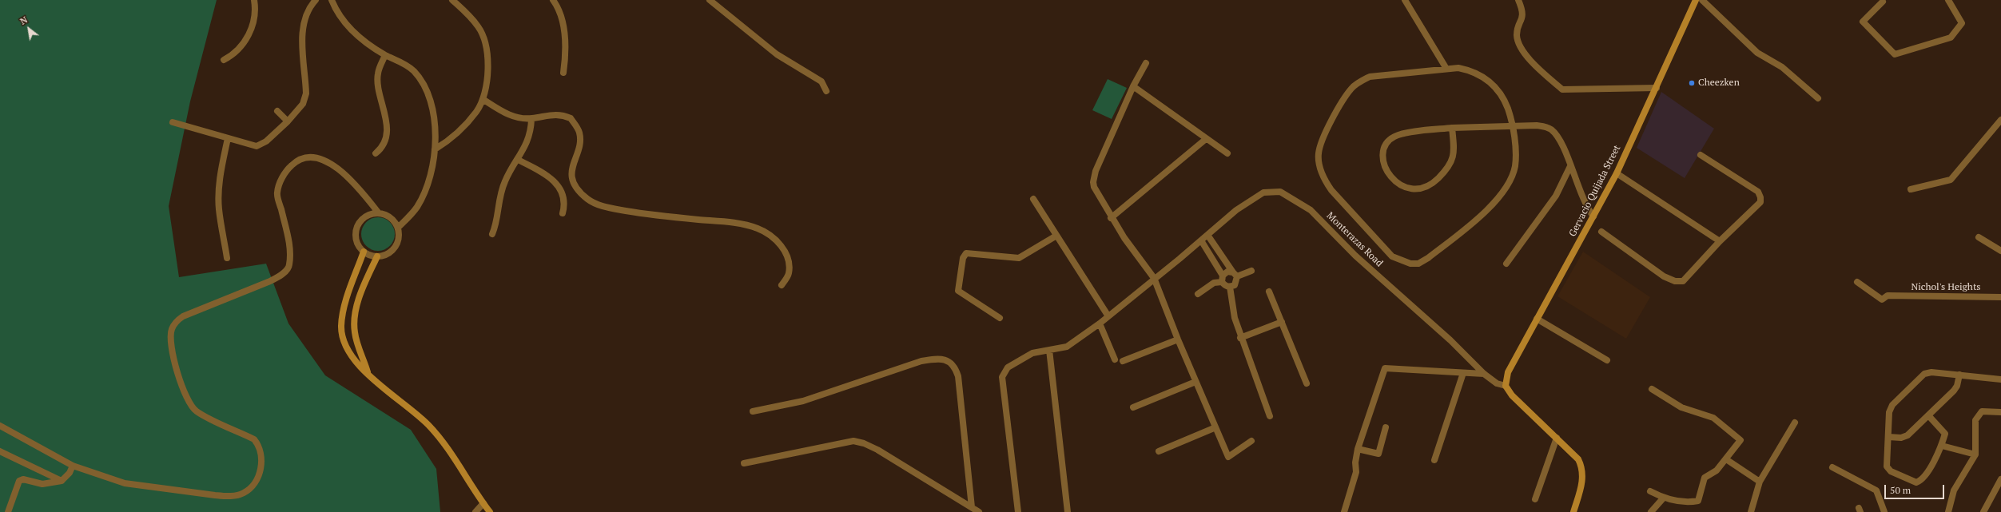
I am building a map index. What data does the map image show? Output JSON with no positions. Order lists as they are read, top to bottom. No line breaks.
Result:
{"streets":{"street":["Gervacio Quijada Street","Monterazas Road","Nichol's Heights"]},"crossings":[["Gervacio Quijada Street","Monterazas Road"]],"places":["Cheezken"],"scale_bar":"50 m","north":"top left"}
